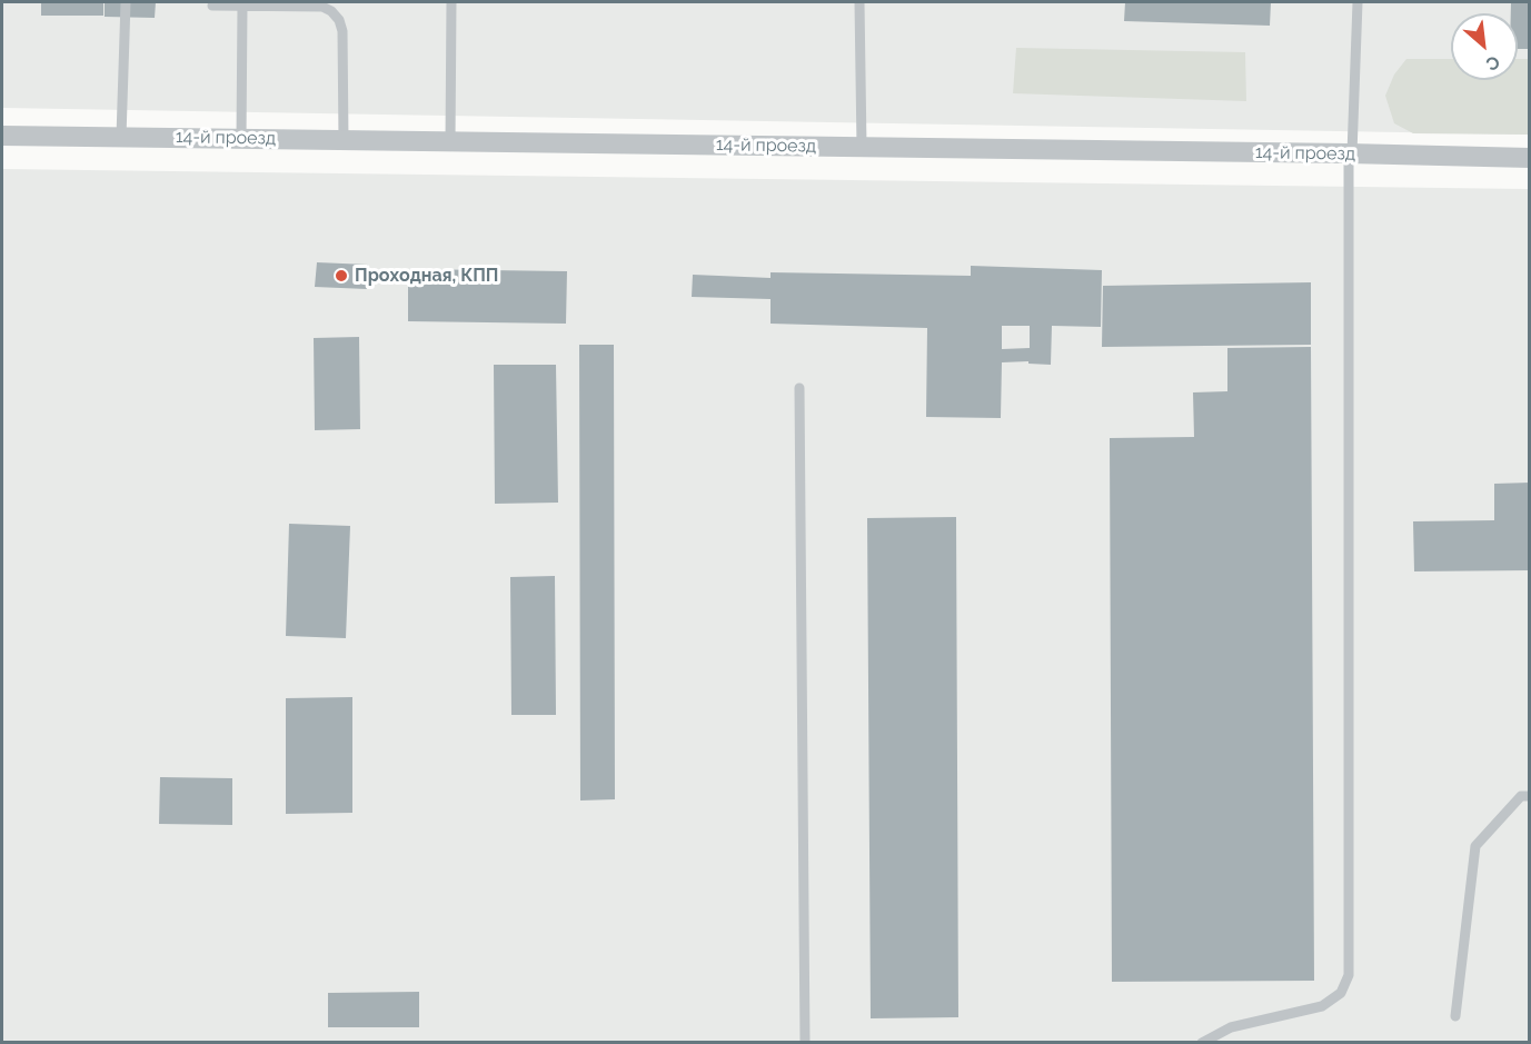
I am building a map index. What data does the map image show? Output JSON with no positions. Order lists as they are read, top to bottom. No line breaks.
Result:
{"streets":{"street":["14-й проезд"]},"places":["Проходная, КПП"],"north":"bottom right"}
